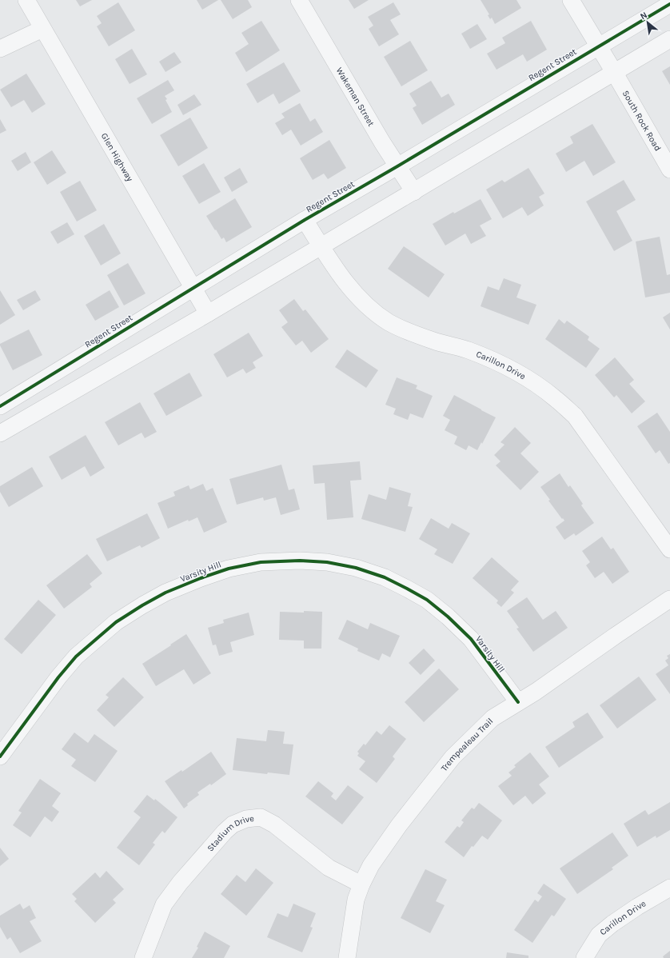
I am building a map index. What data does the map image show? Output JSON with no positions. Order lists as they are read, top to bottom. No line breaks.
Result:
{"streets":{"street":["Regent Street","Wakeman Street","South Rock Road","Glen Highway","Carillon Drive","Varsity Hill","Trempealeau Trail","Stadium Drive"]},"crossings":[["Regent Street","Wakeman Street"],["Regent Street","South Rock Road"],["Regent Street","Glen Highway"],["Regent Street","Carillon Drive"],["Varsity Hill","Trempealeau Trail"],["Trempealeau Trail","Stadium Drive"]],"north":"top left"}
